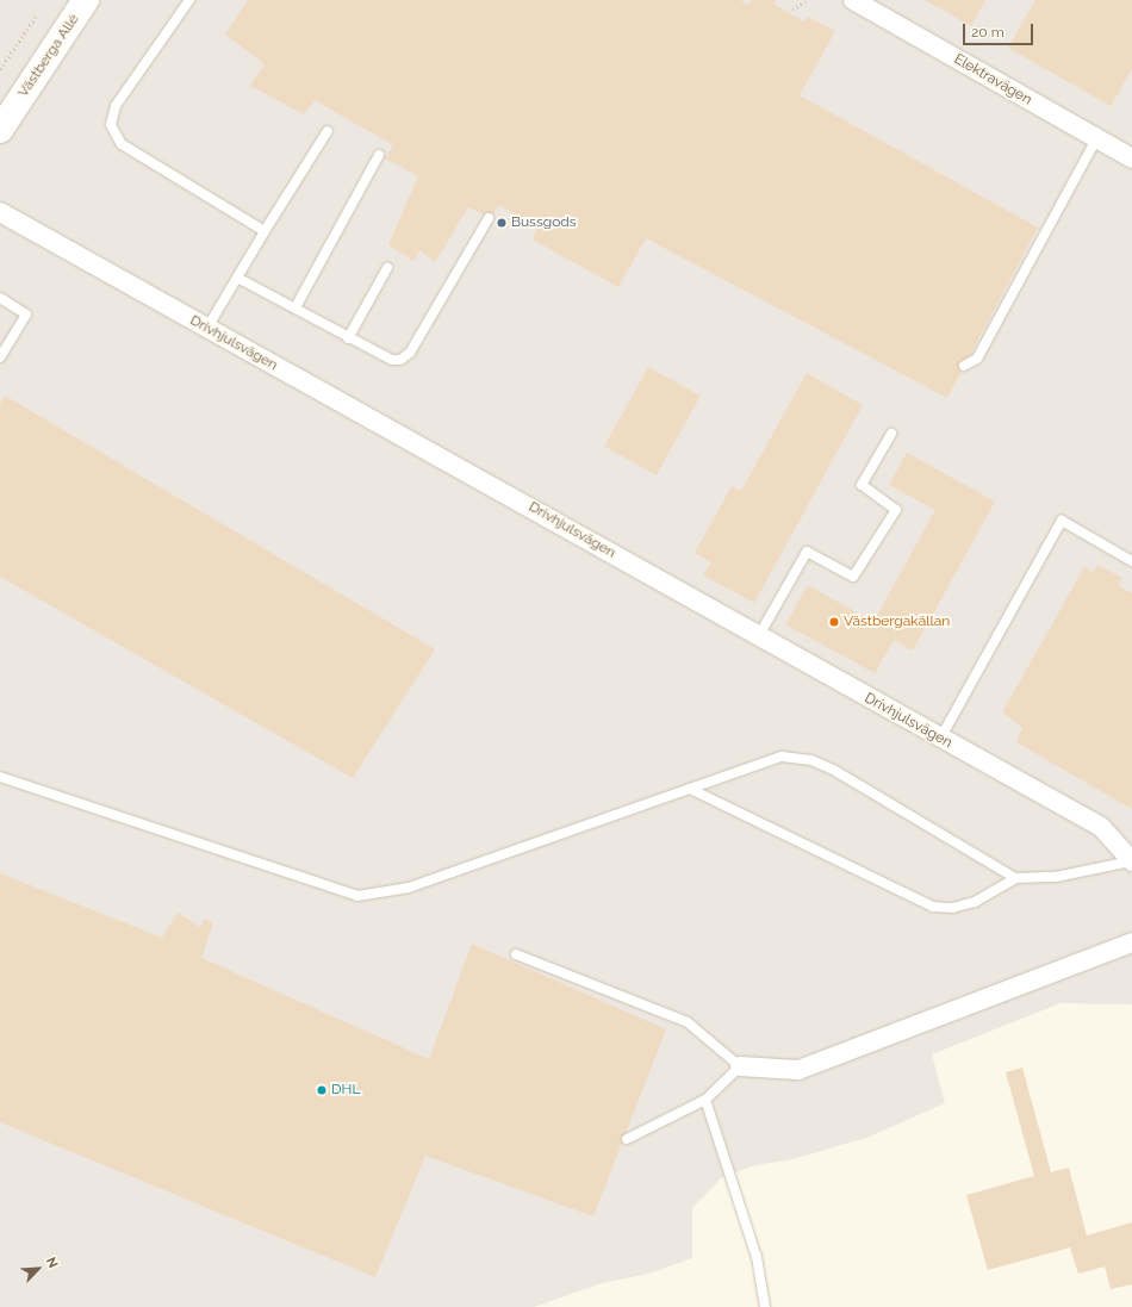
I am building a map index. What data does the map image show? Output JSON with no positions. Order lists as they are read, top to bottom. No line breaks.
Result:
{"streets":{"street":["Västberga Allé","Elektravägen","Drivhjulsvägen"]},"places":["Bussgods","Västbergakällan","DHL"],"scale_bar":"20 m","north":"top right"}
